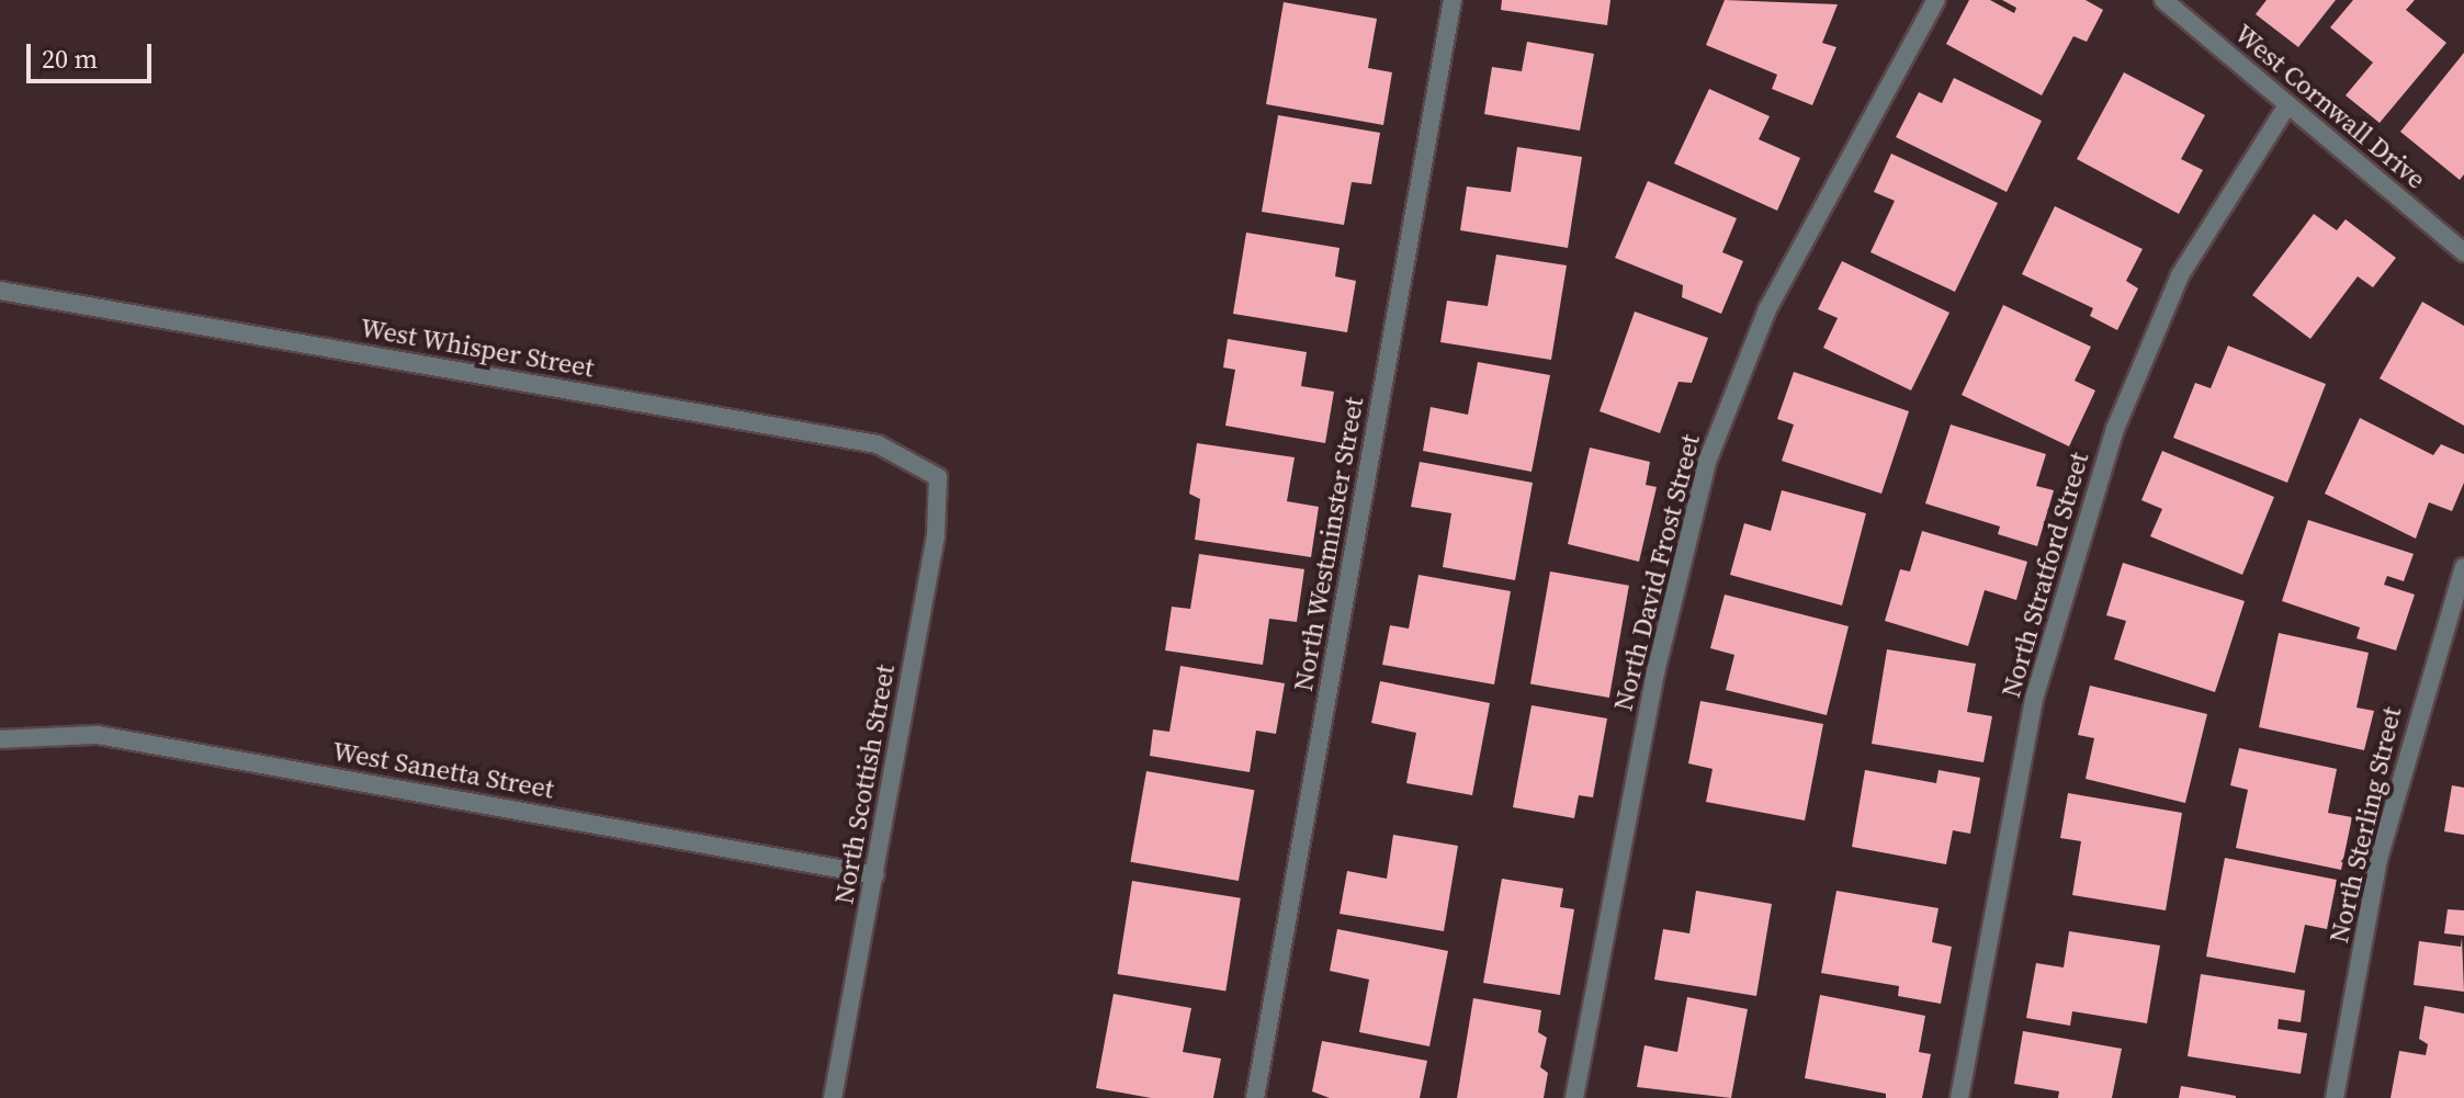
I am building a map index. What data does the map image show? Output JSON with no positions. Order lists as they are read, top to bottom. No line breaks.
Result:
{"streets":{"street":["West Cornwall Drive","West Whisper Street","North Westminster Street","North David Frost Street","North Stratford Street","West Sanetta Street","North Scottish Street","North Sterling Street"]},"crossings":[["West Cornwall Drive","North Stratford Street"],["West Whisper Street","North Scottish Street"],["West Sanetta Street","North Scottish Street"]],"scale_bar":"20 m"}
